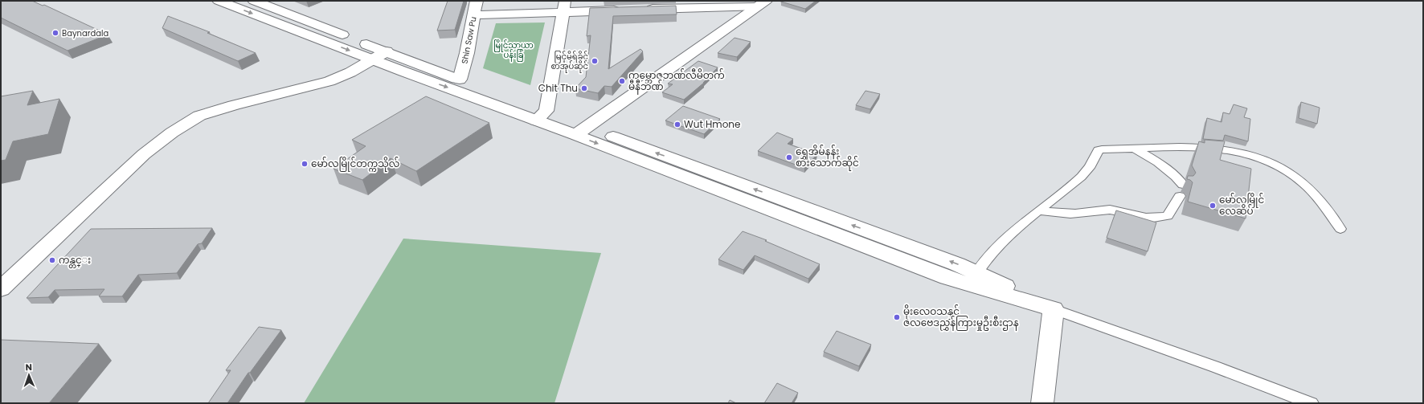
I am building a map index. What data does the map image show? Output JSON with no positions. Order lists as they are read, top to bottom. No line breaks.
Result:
{"streets":{"main road":["Shin Saw Pu"]},"parks":["မြိုင်သာယာ ပန်းခြံ"],"places":["Baynardala","မြင့်မိုရ်ခိုင် စာအုပ်ဆိုင်","ကမ္ဘောဇဘဏ်လီမိတက် မီနီဘဏ်","Chit Thu","Wut Hmone","ရွှေအိမ်နန်း စားသောက်ဆိုင်","မော်လမြိုင်တက္ကသိုလ်","မော်လမြိုင် လေဆိပ်","ကန္တင္း","မိုးလေဝသနှင့် ဇလဗေဒညွှန်ကြားမှုဦးစီးဌာန"],"north":"top"}
